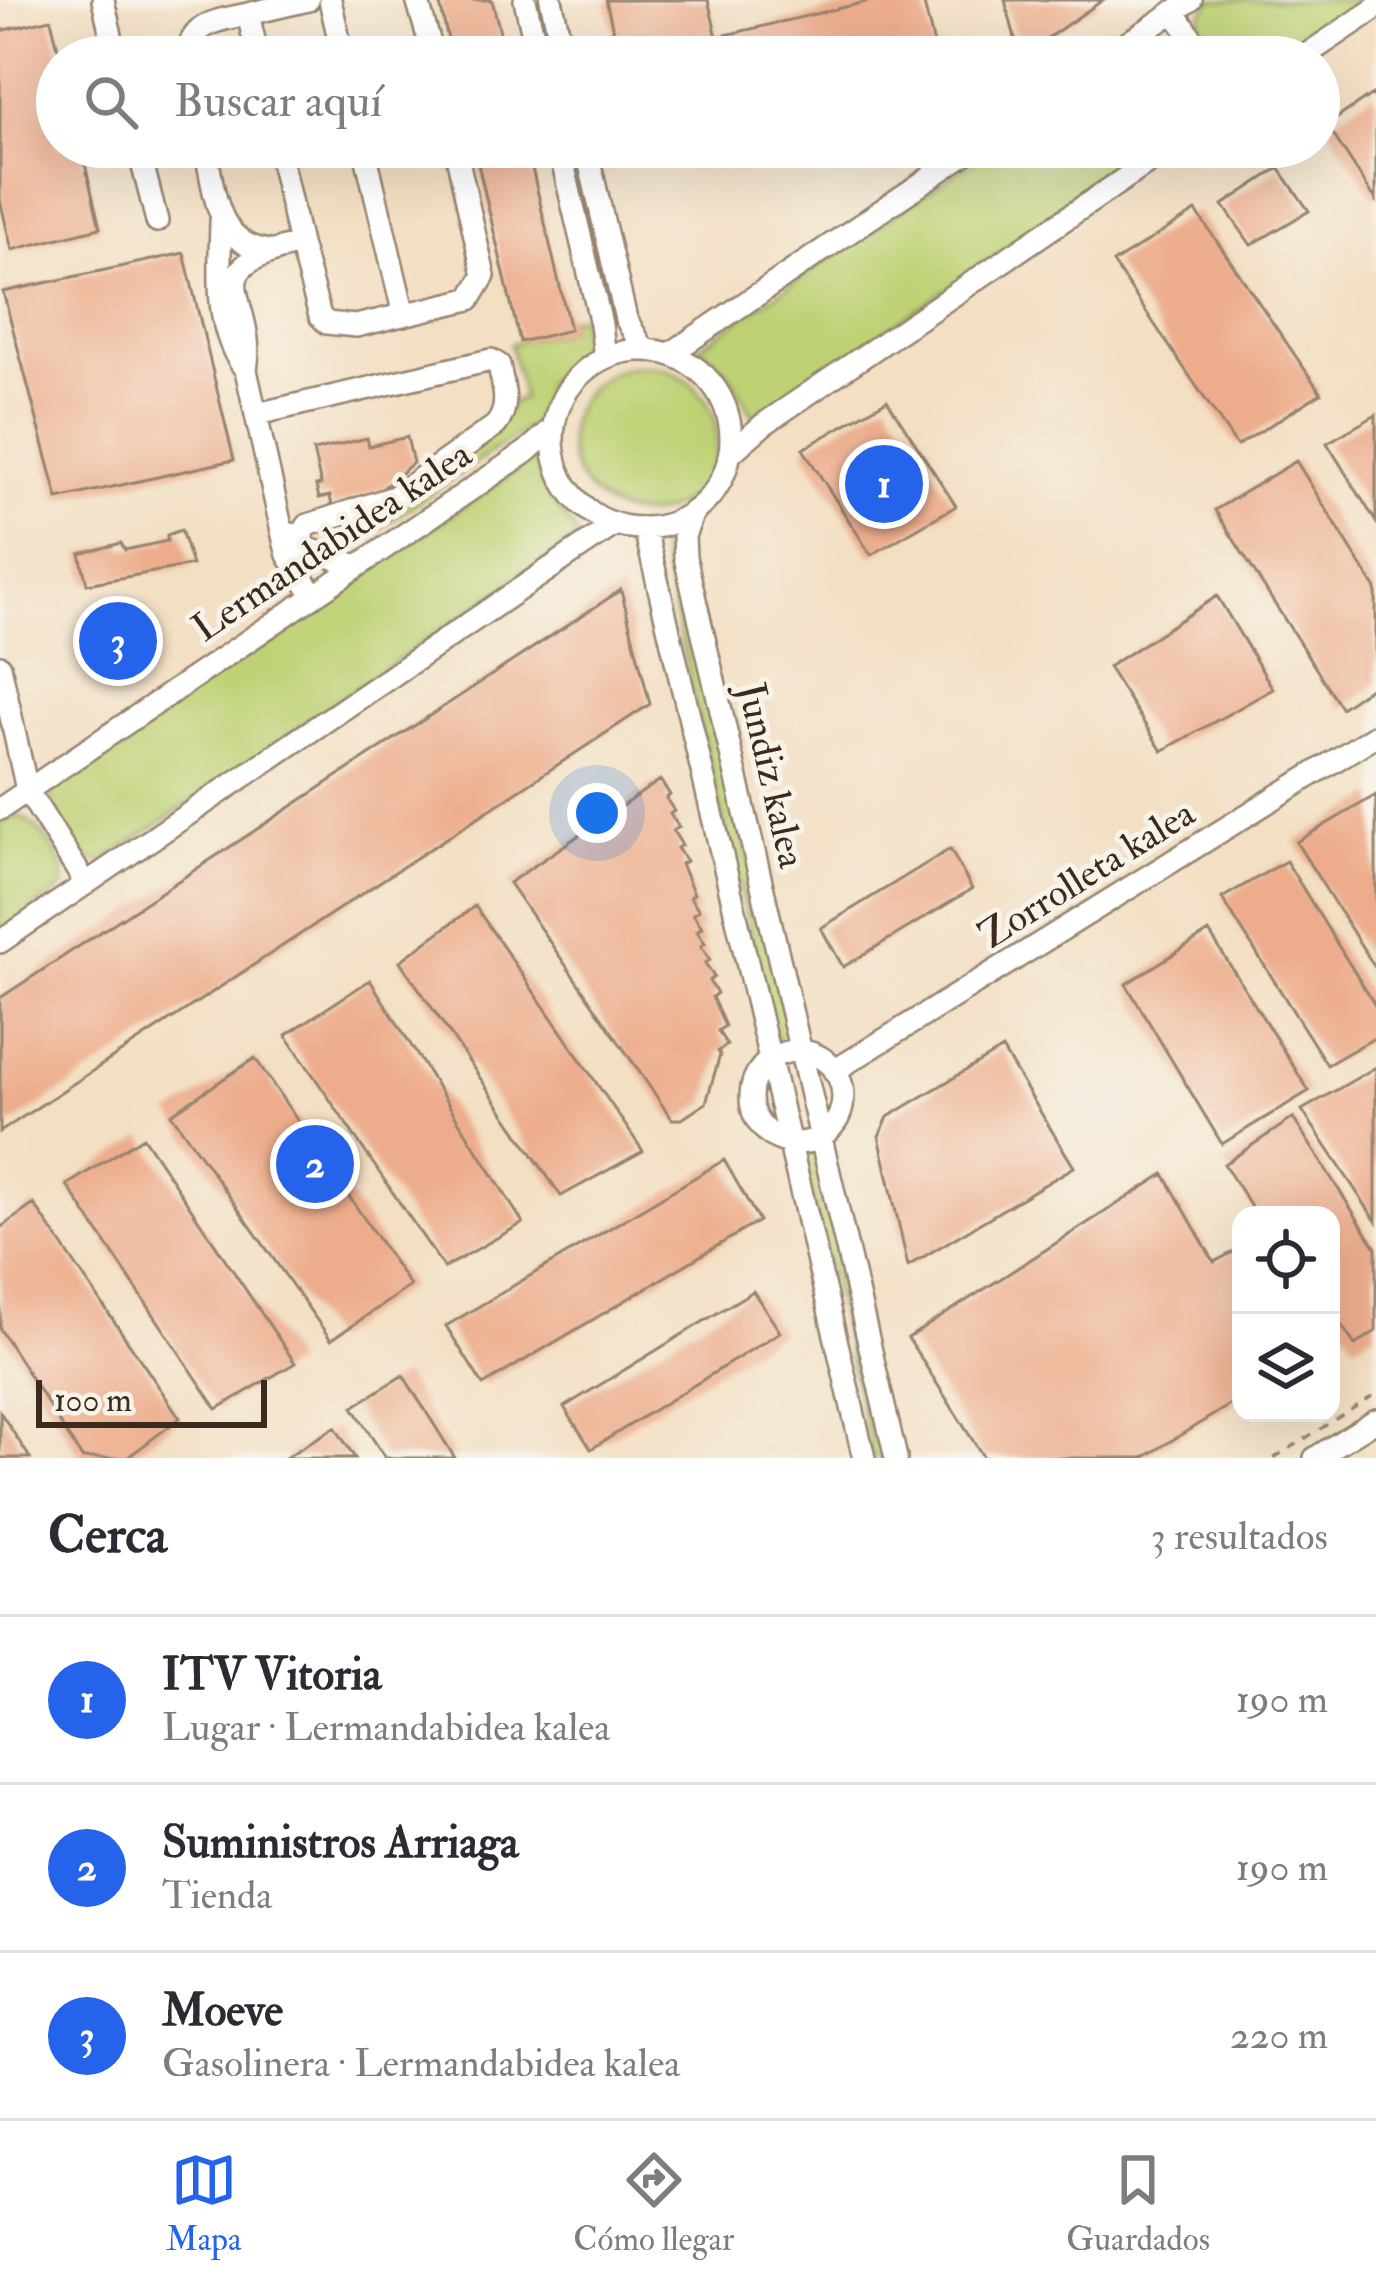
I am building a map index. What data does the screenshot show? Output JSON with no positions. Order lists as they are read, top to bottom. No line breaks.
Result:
{"streets":{"street":["Lermandabidea kalea","Jundiz kalea","Zorrolleta kalea"]},"crossings":[["Lermandabidea kalea","Jundiz kalea"]],"scale_bar":"100 m","page":{"search":"Buscar aquí","pins":["1","3","2"],"scale":"100 m","heading":["Cerca","3 resultados"],"list":[{"mark":"1","name":"ITV Vitoria","note":"Lugar · Lermandabidea kalea","value":"190 m"},{"mark":"2","name":"Suministros Arriaga","note":"Tienda","value":"190 m"},{"mark":"3","name":"Moeve","note":"Gasolinera · Lermandabidea kalea","value":"220 m"}],"nav":["Mapa","Cómo llegar","Guardados"]}}
